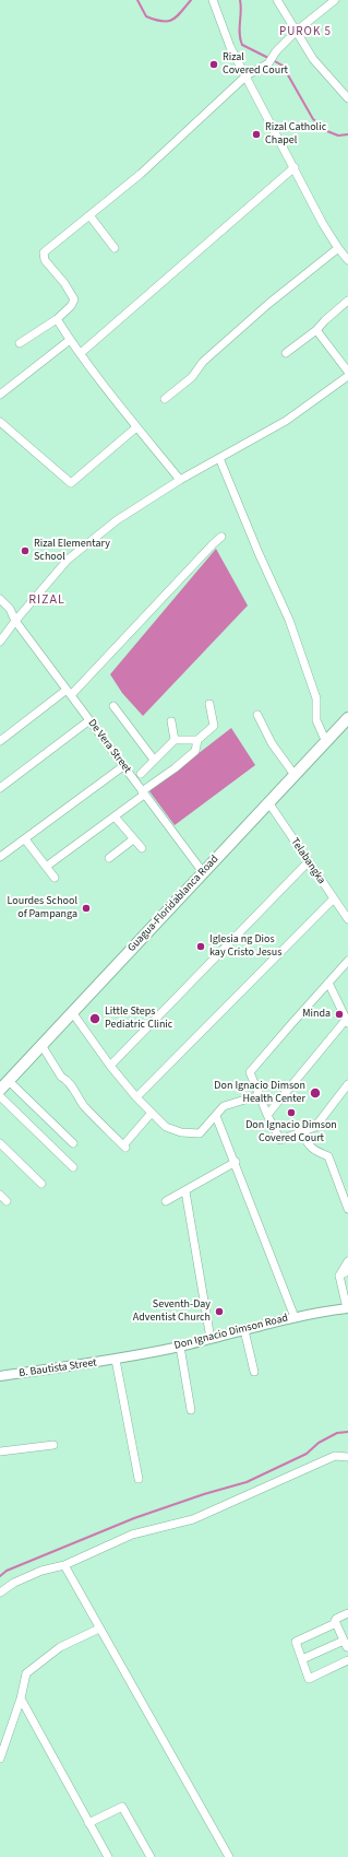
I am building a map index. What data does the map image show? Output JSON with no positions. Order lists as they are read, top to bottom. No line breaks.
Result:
{"streets":{"main road":["Guagua-Floridablanca Road"],"street":["De Vera Street","Telabangka","Don Ignacio Dimson Road","B. Bautista Street"]},"crossings":[["De Vera Street","Guagua-Floridablanca Road"],["Telabangka","Guagua-Floridablanca Road"],["Don Ignacio Dimson Road","B. Bautista Street"]],"districts":["PUROK 5","RIZAL"],"places":["Rizal Covered Court","Rizal Catholic Chapel","Rizal Elementary School","Lourdes School of Pampanga","Iglesia ng Dios kay Cristo Jesus","Minda","Little Steps Pediatric Clinic","Don Ignacio Dimson Health Center","Don Ignacio Dimson Covered Court","Seventh-Day Adventist Church"]}
